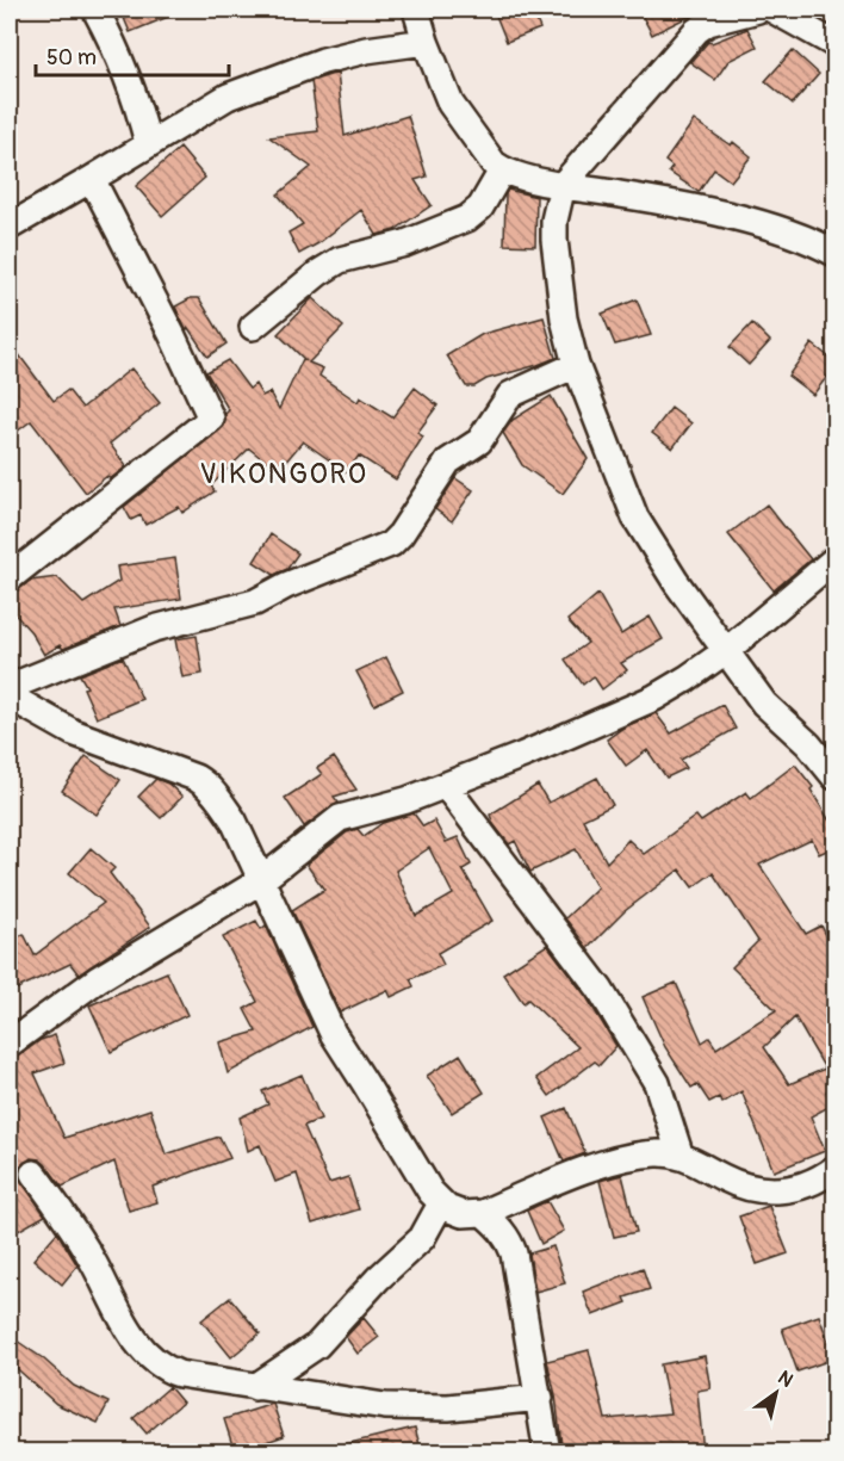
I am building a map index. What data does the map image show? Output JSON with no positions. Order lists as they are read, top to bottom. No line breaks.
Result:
{"districts":["VIKONGORO"],"scale_bar":"50 m","north":"top right"}
